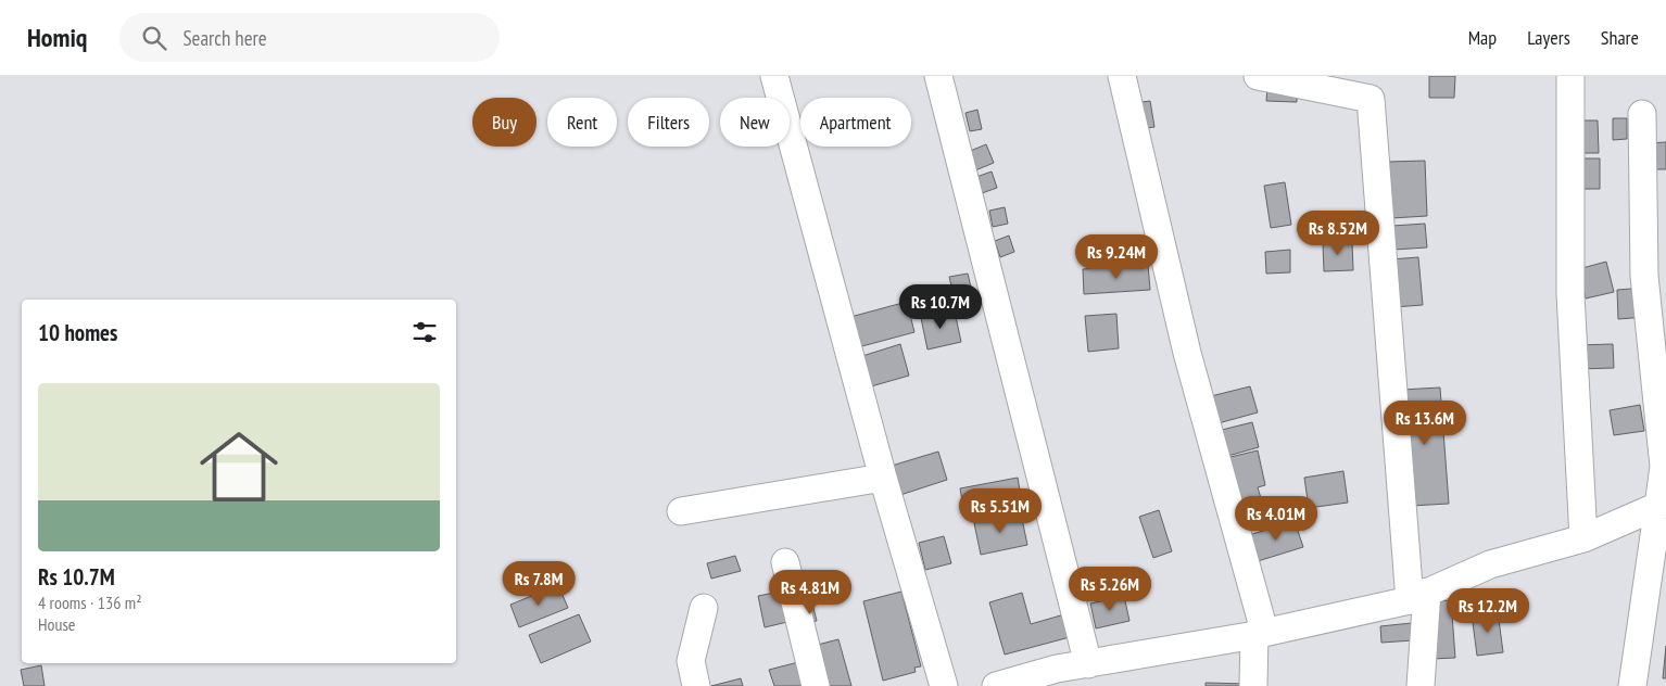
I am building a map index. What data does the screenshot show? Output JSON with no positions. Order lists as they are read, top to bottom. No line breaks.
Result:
{"page":{"header":"Homiq","search":"Search here","nav":["Map","Layers","Share"],"chip":["Buy","Rent","Filters","New","Apartment"],"price":["Rs 8.52M","Rs 9.24M","Rs 10.7M","Rs 13.6M","Rs 5.51M","Rs 4.01M","Rs 7.8M","Rs 5.26M","Rs 4.81M","Rs 12.2M"],"heading":"10 homes","list":[{"name":"Rs 10.7M","note":"4 rooms · 136 m² · House"}]}}
